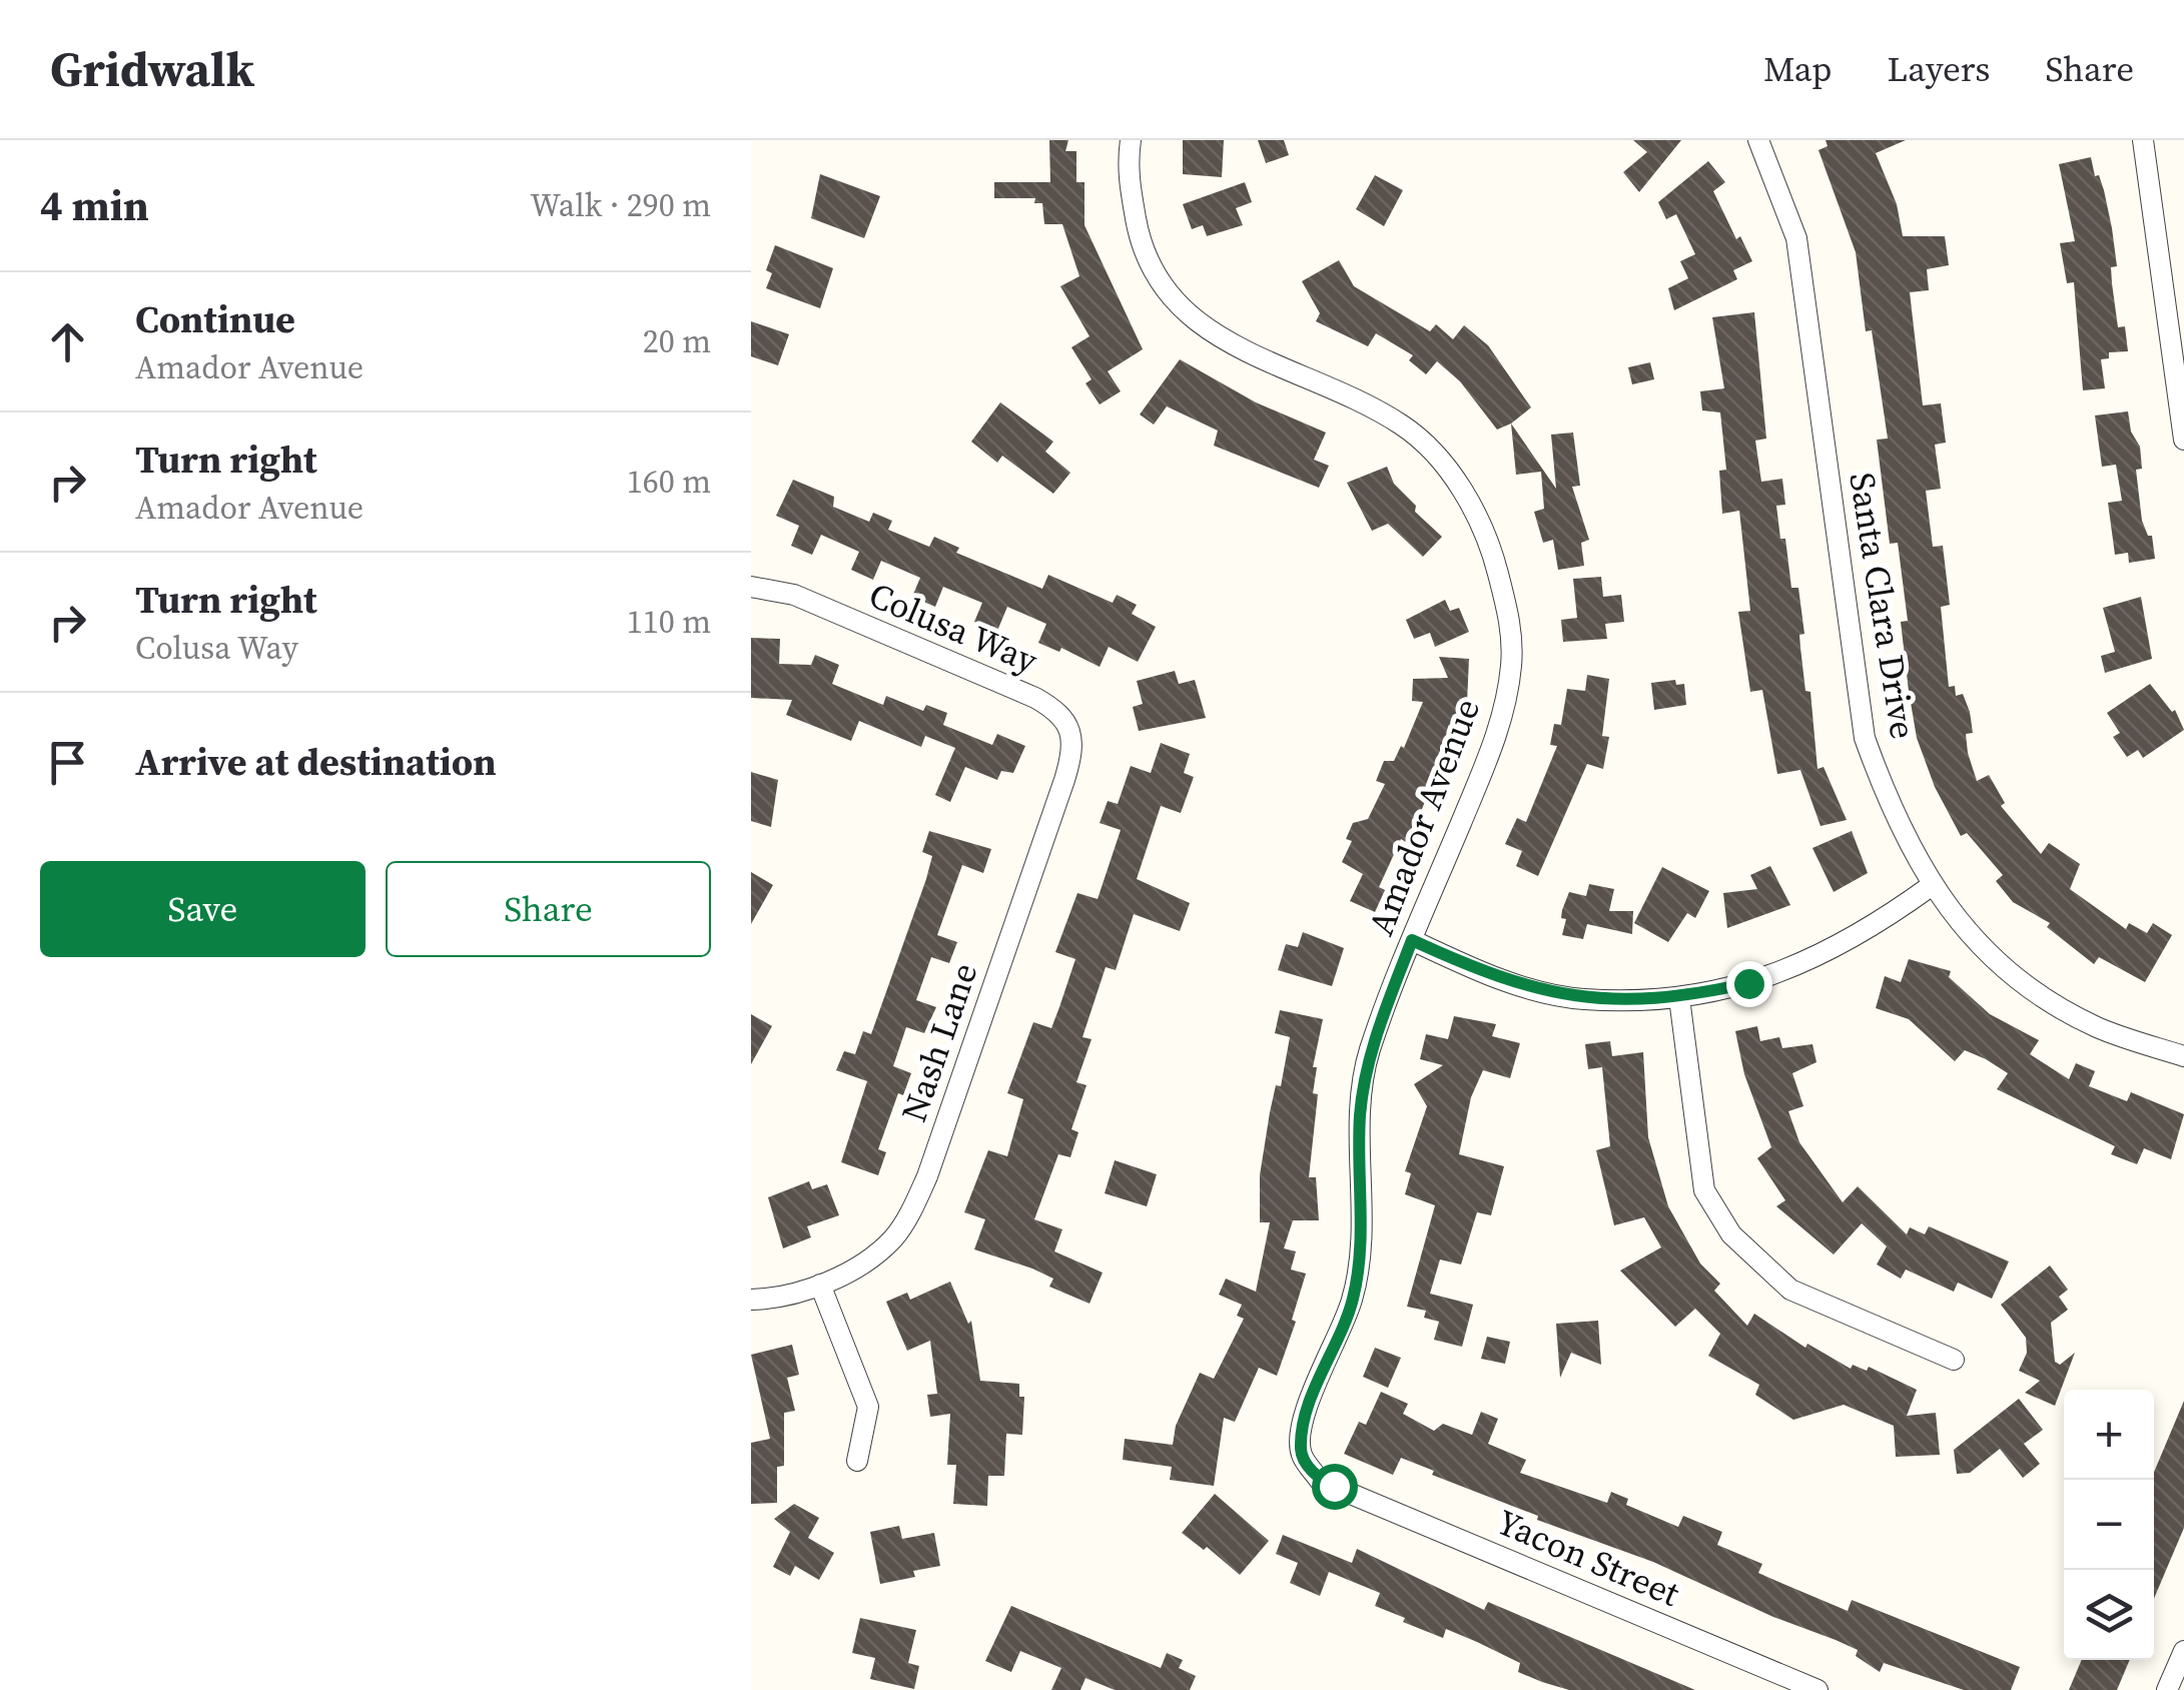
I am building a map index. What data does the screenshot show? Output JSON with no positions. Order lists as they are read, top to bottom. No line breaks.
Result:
{"streets":{"street":["Santa Clara Drive","Colusa Way","Amador Avenue","Nash Lane","Yacon Street"]},"crossings":[["Colusa Way","Nash Lane"],["Amador Avenue","Yacon Street"]],"page":{"header":"Gridwalk","nav":["Map","Layers","Share"],"heading":["4 min","Walk · 290 m"],"list":[["Continue","Amador Avenue","20 m"],["Turn right","Amador Avenue","160 m"],["Turn right","Colusa Way","110 m"],"Arrive at destination"],"buttons":["Save","Share"],"map_buttons":["+","−"]}}
